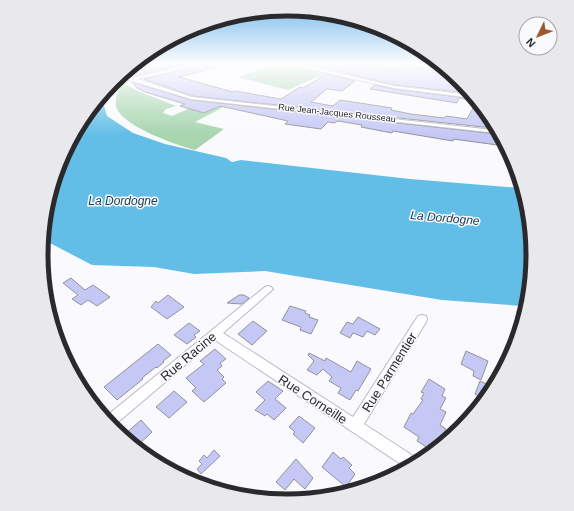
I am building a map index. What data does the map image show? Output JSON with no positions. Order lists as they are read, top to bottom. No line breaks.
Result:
{"streets":{"street":["Rue Jean-Jacques Rousseau","Rue Racine","Rue Parmentier","Rue Corneille"]},"crossings":[["Rue Racine","Rue Corneille"],["Rue Parmentier","Rue Corneille"]],"water":["La Dordogne"],"north":"bottom left"}
